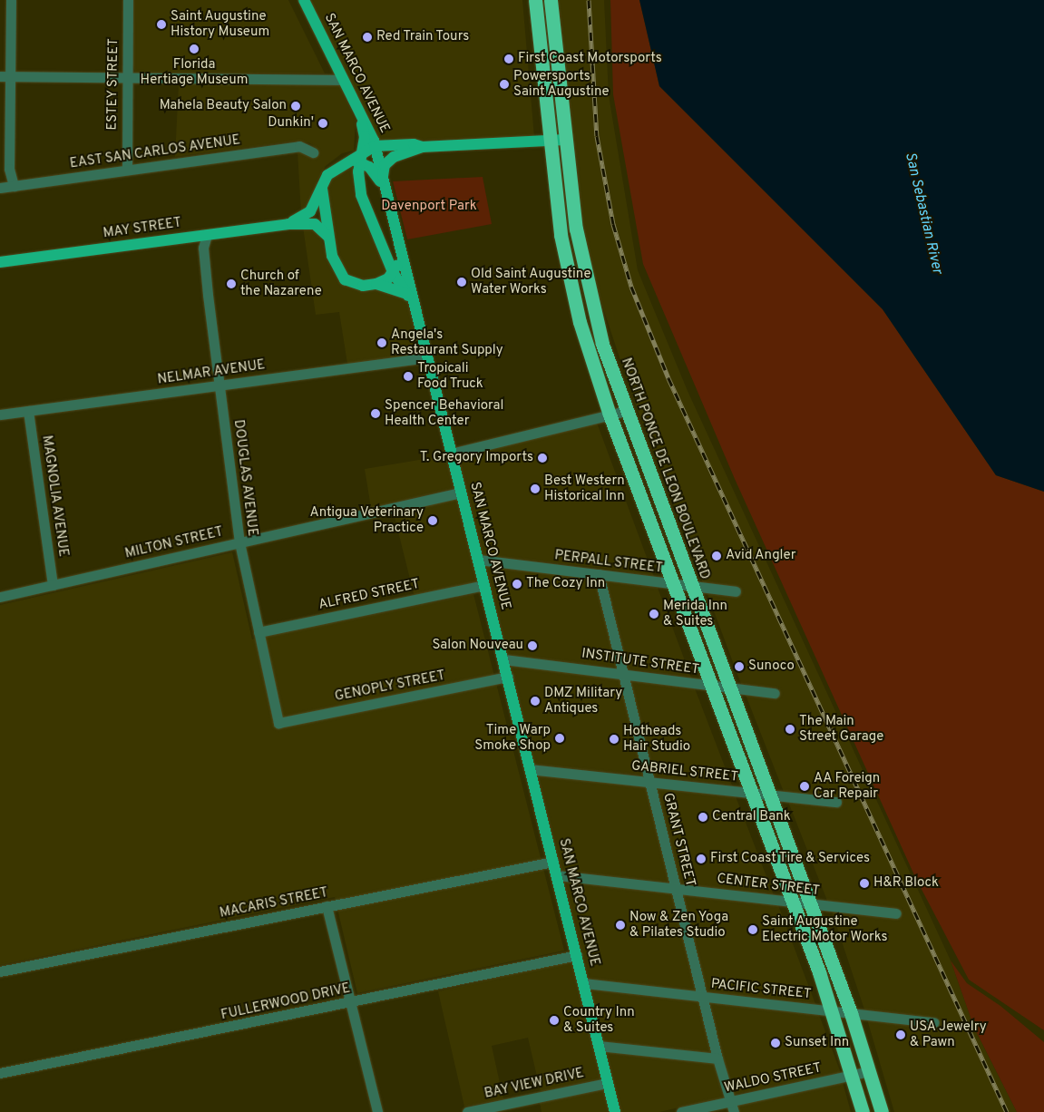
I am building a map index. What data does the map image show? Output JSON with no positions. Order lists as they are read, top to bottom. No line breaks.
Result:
{"streets":{"highway":["NORTH PONCE DE LEON BOULEVARD"],"main road":["SAN MARCO AVENUE","MAY STREET"],"street":["ESTEY STREET","EAST SAN CARLOS AVENUE","NELMAR AVENUE","DOUGLAS AVENUE","MAGNOLIA AVENUE","MILTON STREET","PERPALL STREET","ALFRED STREET","INSTITUTE STREET","GENOPLY STREET","GABRIEL STREET","GRANT STREET","CENTER STREET","MACARIS STREET","PACIFIC STREET","FULLERWOOD DRIVE","WALDO STREET","BAY VIEW DRIVE"]},"crossings":[["SAN MARCO AVENUE","MAY STREET"],["SAN MARCO AVENUE","NELMAR AVENUE"],["SAN MARCO AVENUE","MILTON STREET"],["SAN MARCO AVENUE","PERPALL STREET"],["SAN MARCO AVENUE","ALFRED STREET"],["SAN MARCO AVENUE","INSTITUTE STREET"],["SAN MARCO AVENUE","GENOPLY STREET"],["SAN MARCO AVENUE","GABRIEL STREET"],["SAN MARCO AVENUE","CENTER STREET"],["SAN MARCO AVENUE","MACARIS STREET"],["SAN MARCO AVENUE","PACIFIC STREET"],["SAN MARCO AVENUE","FULLERWOOD DRIVE"],["SAN MARCO AVENUE","BAY VIEW DRIVE"],["ESTEY STREET","EAST SAN CARLOS AVENUE"],["MAY STREET","DOUGLAS AVENUE"],["NELMAR AVENUE","DOUGLAS AVENUE"],["NELMAR AVENUE","MAGNOLIA AVENUE"],["NORTH PONCE DE LEON BOULEVARD","PERPALL STREET"],["NORTH PONCE DE LEON BOULEVARD","INSTITUTE STREET"],["NORTH PONCE DE LEON BOULEVARD","GABRIEL STREET"],["NORTH PONCE DE LEON BOULEVARD","CENTER STREET"],["NORTH PONCE DE LEON BOULEVARD","PACIFIC STREET"],["NORTH PONCE DE LEON BOULEVARD","WALDO STREET"],["DOUGLAS AVENUE","MILTON STREET"],["DOUGLAS AVENUE","ALFRED STREET"],["DOUGLAS AVENUE","GENOPLY STREET"],["MAGNOLIA AVENUE","MILTON STREET"],["PERPALL STREET","GRANT STREET"],["INSTITUTE STREET","GRANT STREET"],["GABRIEL STREET","GRANT STREET"],["GRANT STREET","CENTER STREET"],["GRANT STREET","PACIFIC STREET"],["GRANT STREET","WALDO STREET"]],"water":["San Sebastian River"],"parks":["Davenport Park"],"places":["Saint Augustine History Museum","Red Train Tours","Florida Hertiage Museum","First Coast Motorsports","Powersports Saint Augustine","Mahela Beauty Salon","Dunkin'","Old Saint Augustine Water Works","Church of the Nazarene","Angela's Restaurant Supply","Tropicali Food Truck","Spencer Behavioral Health Center","T. Gregory Imports","Best Western Historical Inn","Antigua Veterinary Practice","Avid Angler","The Cozy Inn","Merida Inn & Suites","Salon Nouveau","Sunoco","DMZ Military Antiques","The Main Street Garage","Time Warp Smoke Shop","Hotheads Hair Studio","AA Foreign Car Repair","Central Bank","First Coast Tire & Services","H&R Block","Now & Zen Yoga & Pilates Studio","Saint Augustine Electric Motor Works","Country Inn & Suites","USA Jewelry & Pawn","Sunset Inn"]}
